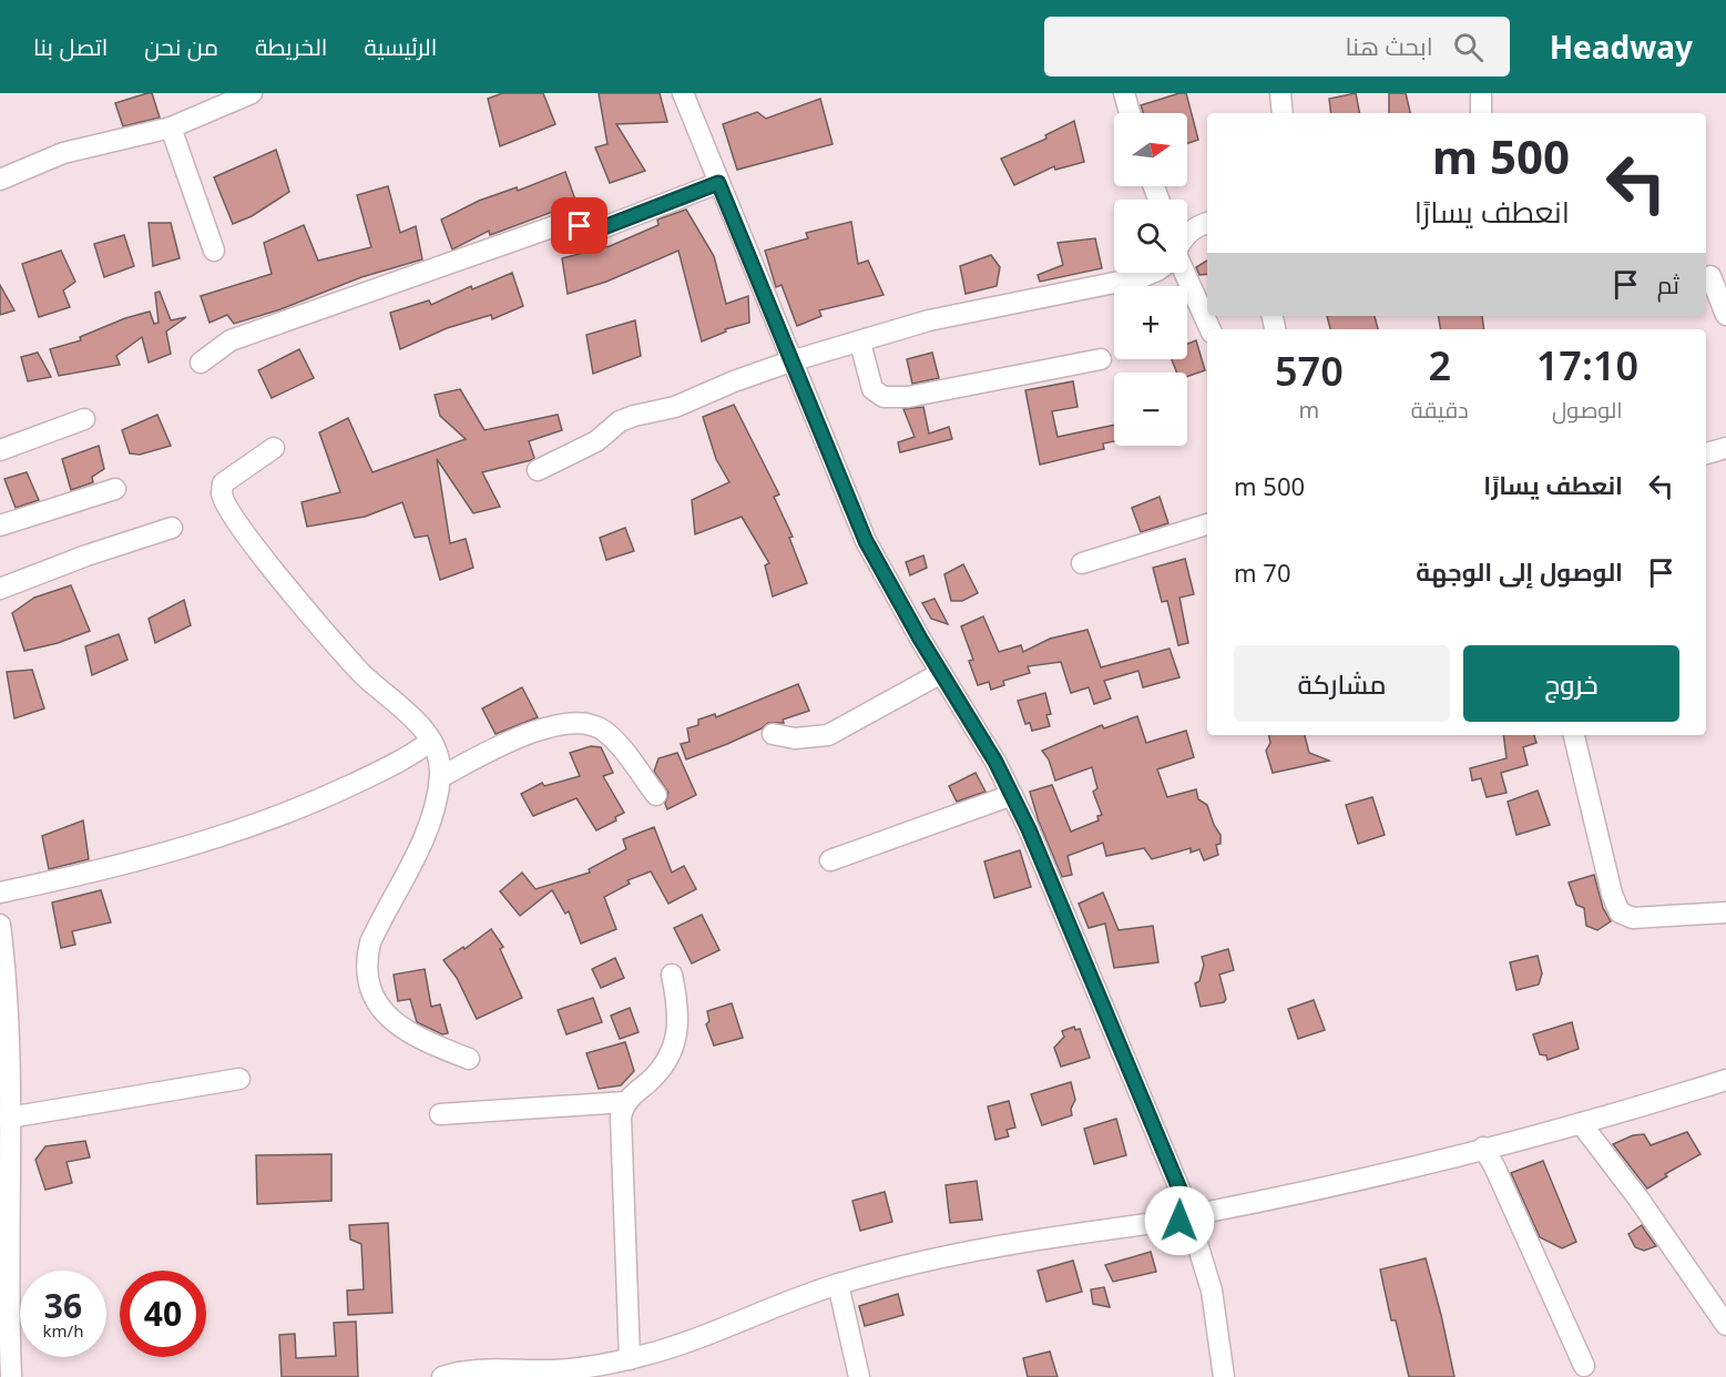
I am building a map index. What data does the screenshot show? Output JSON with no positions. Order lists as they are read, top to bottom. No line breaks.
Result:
{"north":"right","page":{"header":"Headway","search":"ابحث هنا","nav":["الرئيسية","الخريطة","من نحن","اتصل بنا"],"map_buttons":["+","−"],"turn":["500 m","انعطف يسارًا"],"then":"ثم","eta":["17:10","الوصول","2","دقيقة","570","m"],"list":[{"name":"انعطف يسارًا","value":"500 m"},{"name":"الوصول إلى الوجهة","value":"70 m"}],"buttons":["خروج","مشاركة"],"speed":"36 km/h","limit":"40"}}
